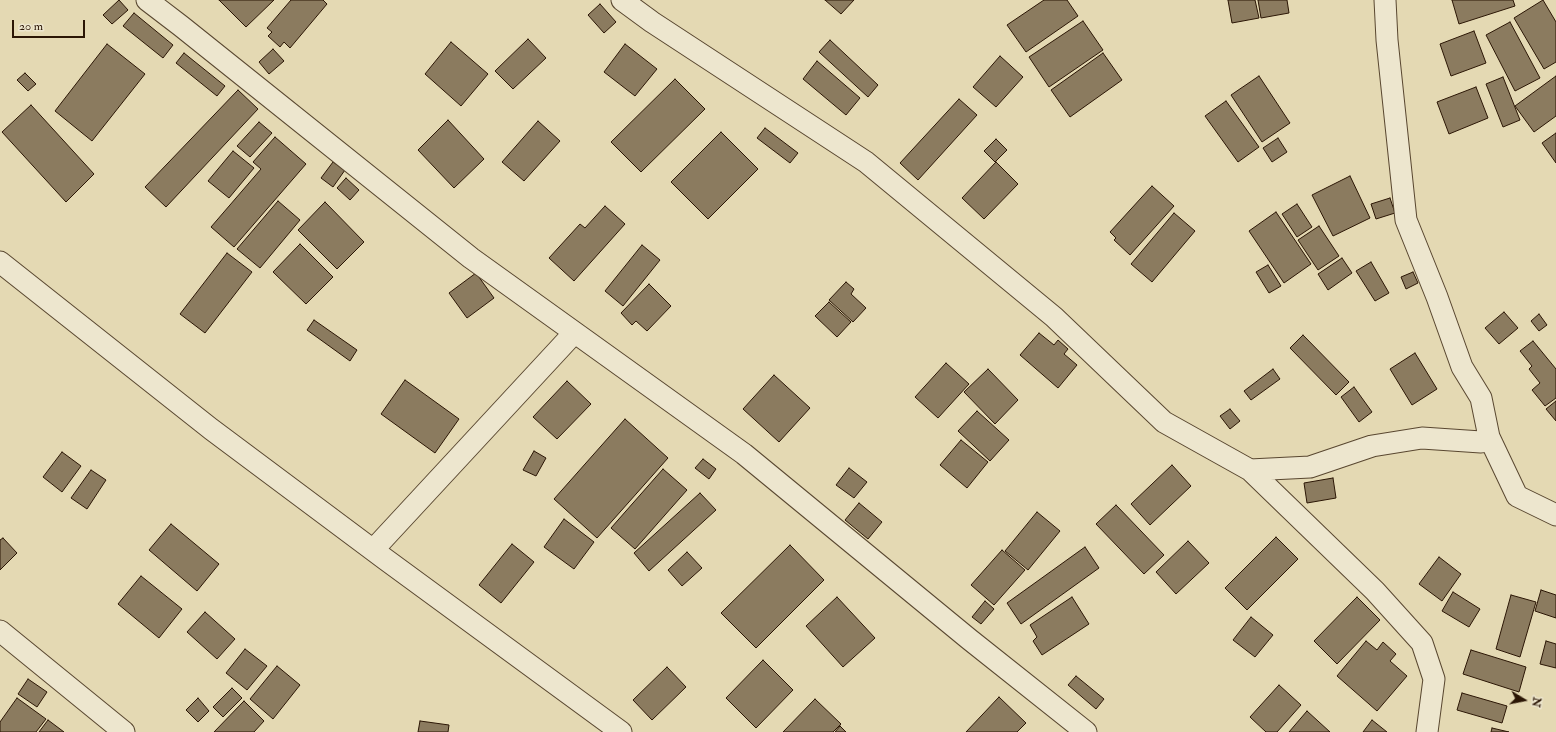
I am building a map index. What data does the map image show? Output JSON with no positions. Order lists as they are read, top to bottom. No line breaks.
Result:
{"scale_bar":"20 m","north":"right"}
